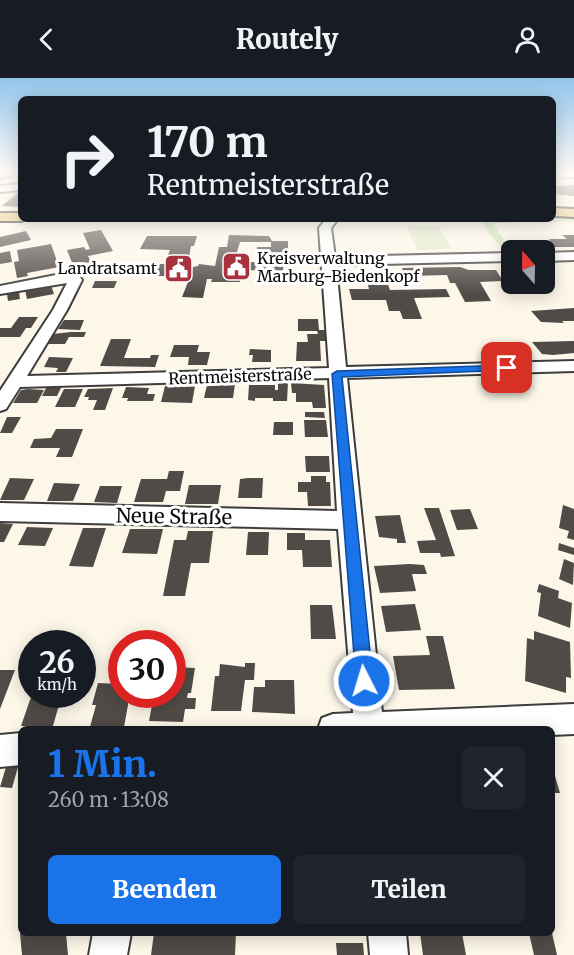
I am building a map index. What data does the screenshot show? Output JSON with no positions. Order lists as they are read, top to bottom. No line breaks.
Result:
{"streets":{"street":["Rentmeisterstraße","Neue Straße"]},"places":{"public building":["Kreisverwaltung Marburg-Biedenkopf","Landratsamt"]},"north":"top","page":{"header":"Routely","turn":["170 m","Rentmeisterstraße"],"speed":"26 km/h","limit":"30","heading":["1 Min.","260 m · 13:08"],"buttons":["Beenden","Teilen"]}}
